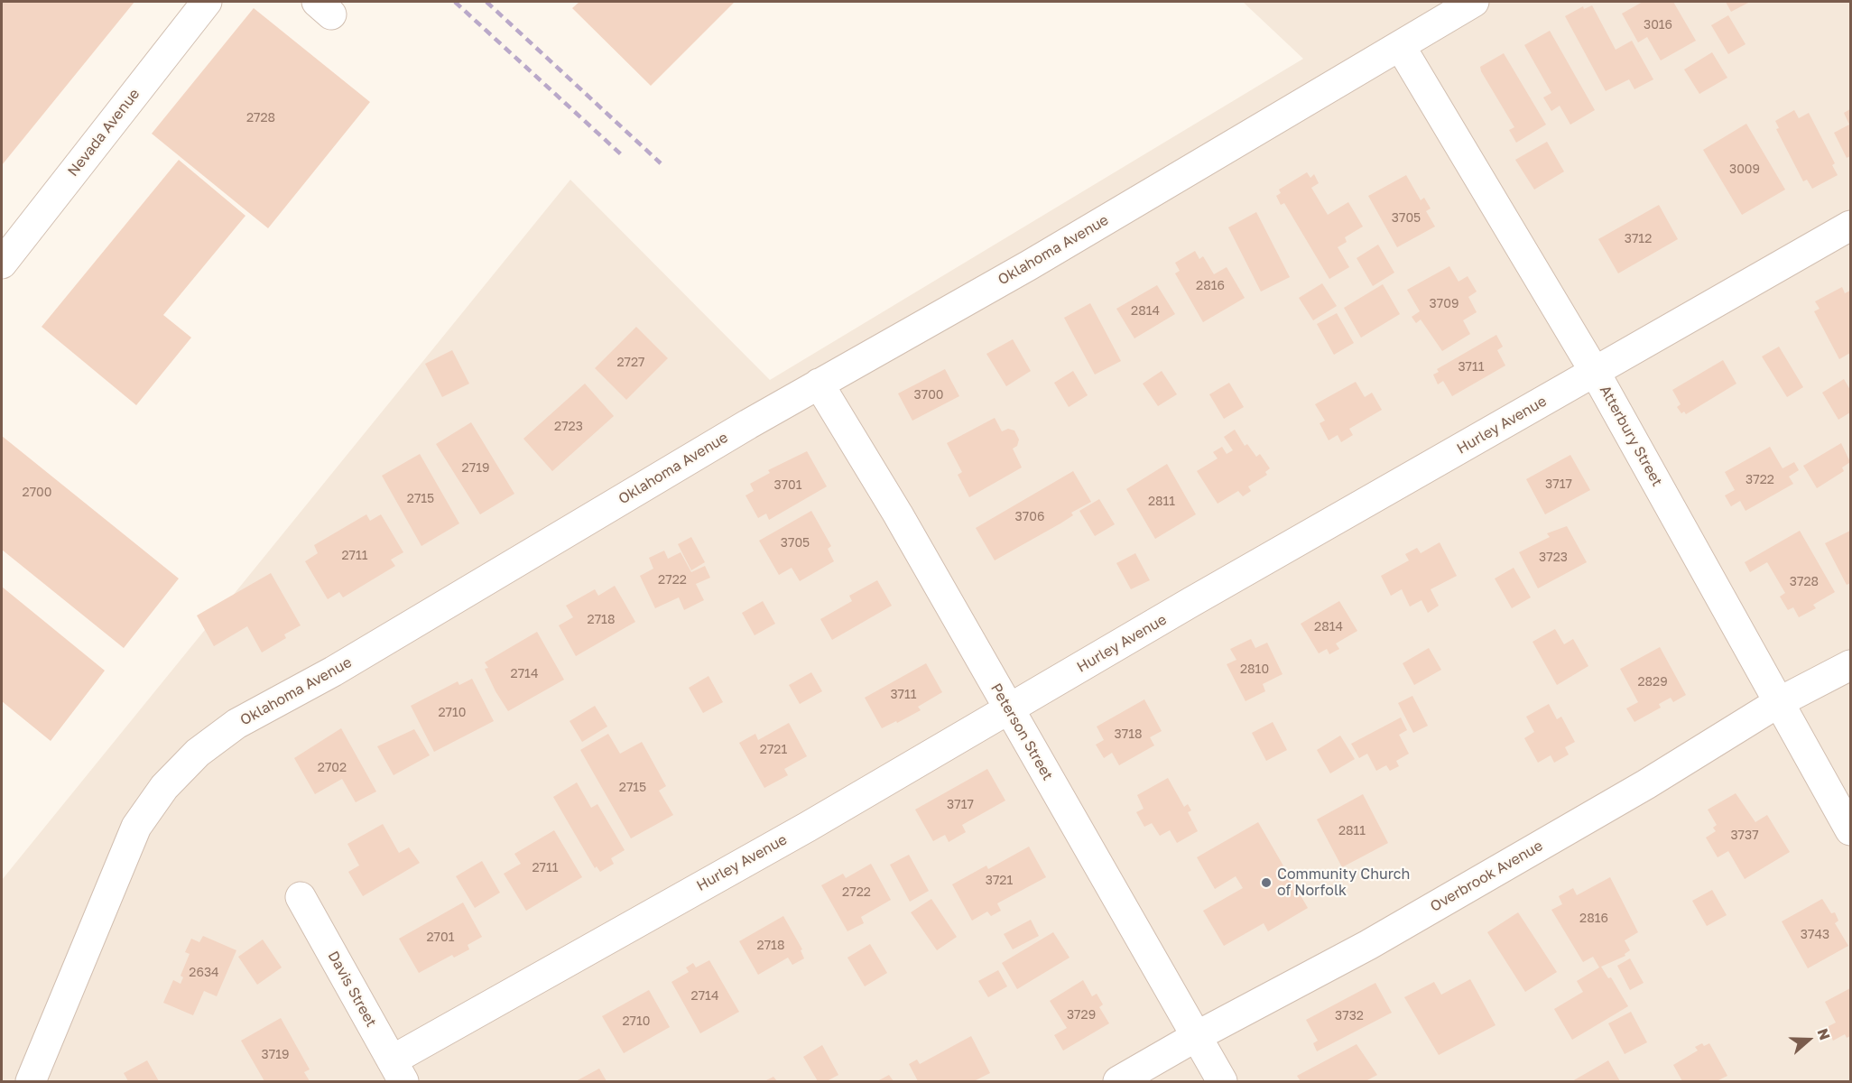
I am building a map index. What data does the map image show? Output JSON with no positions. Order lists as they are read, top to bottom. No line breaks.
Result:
{"streets":{"street":["Nevada Avenue","Oklahoma Avenue","Hurley Avenue","Atterbury Street","Peterson Street","Overbrook Avenue","Davis Street"]},"crossings":[["Oklahoma Avenue","Atterbury Street"],["Oklahoma Avenue","Peterson Street"],["Hurley Avenue","Atterbury Street"],["Hurley Avenue","Peterson Street"],["Hurley Avenue","Davis Street"],["Atterbury Street","Overbrook Avenue"],["Peterson Street","Overbrook Avenue"]],"places":["Community Church of Norfolk"],"house_numbers":["3016","2728","3009","3705","3712","2816","3709","2814","2727","3711","3700","2723","2719","3722","3717","3701","2700","2715","2811","3706","3705","2711","3723","2722","3728","2718","2814","2810","2714","2829","3711","2710","3718","2721","2702","2715","3717","2811","3737","2711","3721","2722","2816","3743","2701","2718","2634","2714","3729","3732","2710","3719"],"north":"right"}
